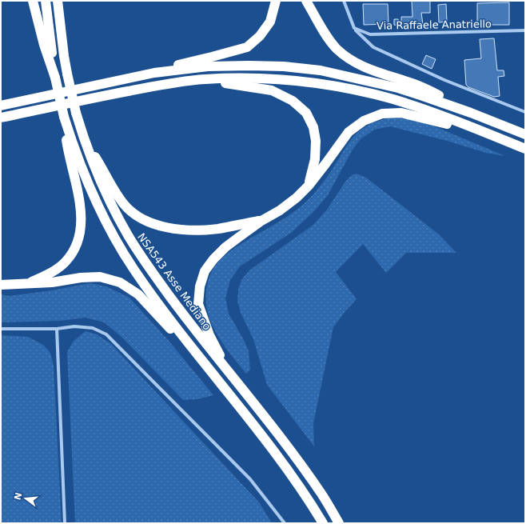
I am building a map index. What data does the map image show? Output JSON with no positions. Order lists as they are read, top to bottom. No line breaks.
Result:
{"streets":{"highway":["NSA543 Asse Mediano"],"street":["Via Raffaele Anatriello"]},"north":"left"}
